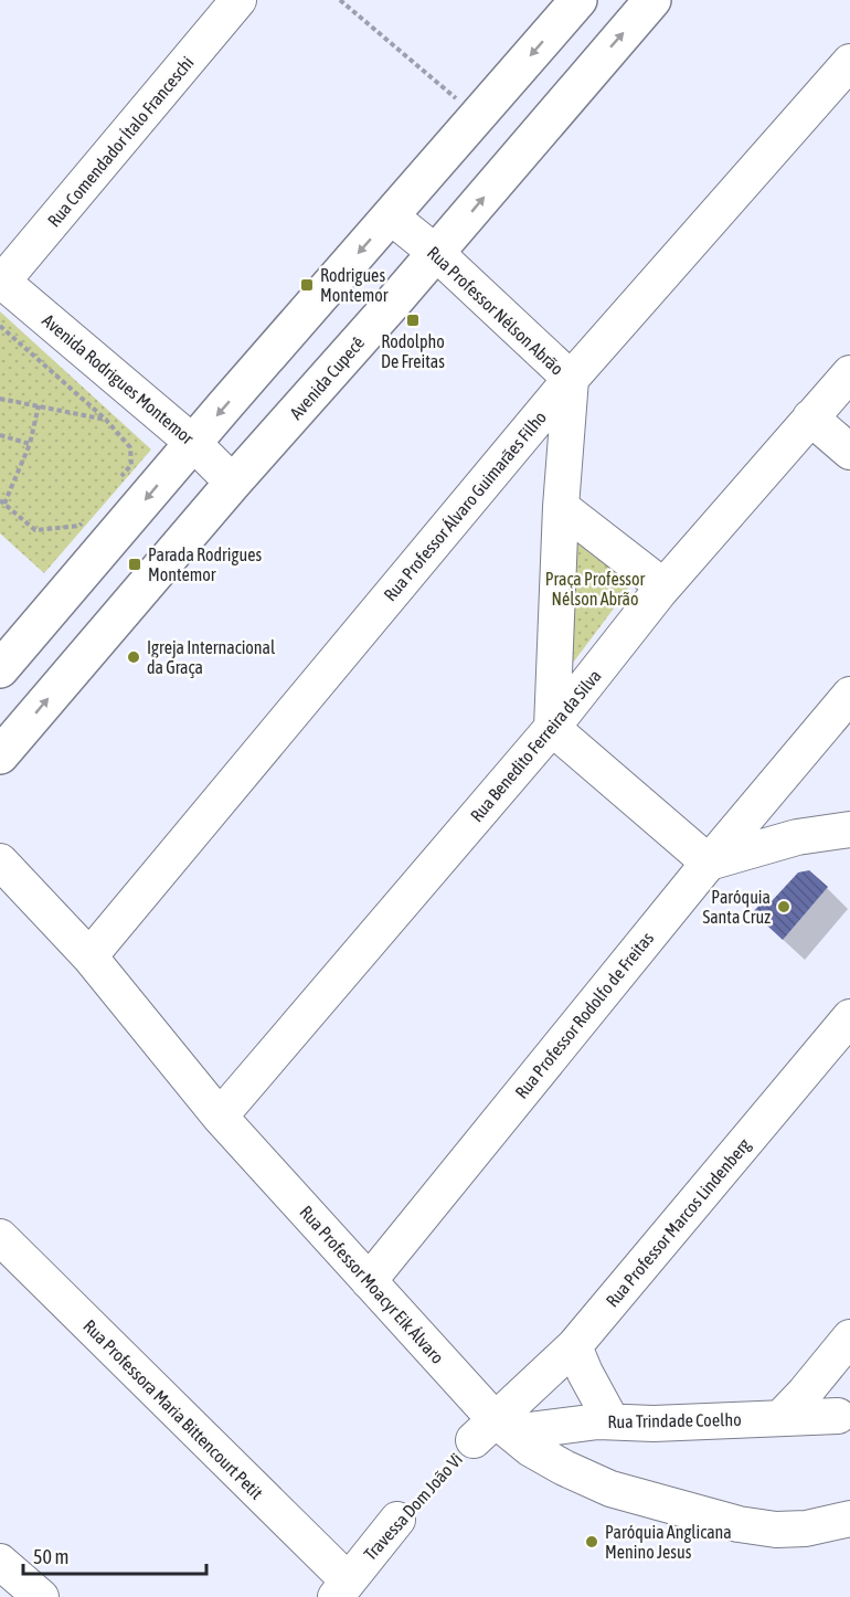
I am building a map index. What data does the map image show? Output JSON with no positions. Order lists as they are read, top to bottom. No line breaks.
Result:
{"streets":{"main road":["Avenida Cupecê"],"street":["Rua Comendador Ítalo Franceschi","Rua Professor Nélson Abrão","Avenida Rodrigues Montemor","Rua Professor Álvaro Guimarães Filho","Rua Benedito Ferreira da Silva","Rua Professor Rodolfo de Freitas","Rua Professor Marcos Lindenberg","Rua Professor Moacyr Eik Álvaro","Rua Professora Maria Bittencourt Petit","Rua Trindade Coelho","Travessa Dom João Vi"]},"crossings":[["Rua Comendador Ítalo Franceschi","Avenida Rodrigues Montemor"],["Rua Professor Nélson Abrão","Avenida Cupecê"],["Rua Professor Nélson Abrão","Rua Professor Álvaro Guimarães Filho"],["Rua Professor Nélson Abrão","Rua Benedito Ferreira da Silva"],["Avenida Cupecê","Avenida Rodrigues Montemor"],["Rua Professor Álvaro Guimarães Filho","Rua Professor Moacyr Eik Álvaro"],["Rua Benedito Ferreira da Silva","Rua Professor Moacyr Eik Álvaro"],["Rua Professor Rodolfo de Freitas","Rua Professor Moacyr Eik Álvaro"],["Rua Professor Marcos Lindenberg","Rua Professor Moacyr Eik Álvaro"],["Rua Professor Marcos Lindenberg","Rua Trindade Coelho"],["Rua Professor Marcos Lindenberg","Travessa Dom João Vi"],["Rua Professor Moacyr Eik Álvaro","Rua Trindade Coelho"],["Rua Professor Moacyr Eik Álvaro","Travessa Dom João Vi"],["Rua Professora Maria Bittencourt Petit","Travessa Dom João Vi"],["Rua Trindade Coelho","Travessa Dom João Vi"]],"parks":["Praça Professor Nélson Abrão"],"places":{"transit":["Rodrigues Montemor","Rodolpho De Freitas","Parada Rodrigues Montemor"],"other":["Igreja Internacional da Graça","Paróquia Santa Cruz","Paróquia Anglicana Menino Jesus"]},"scale_bar":"50 m"}
